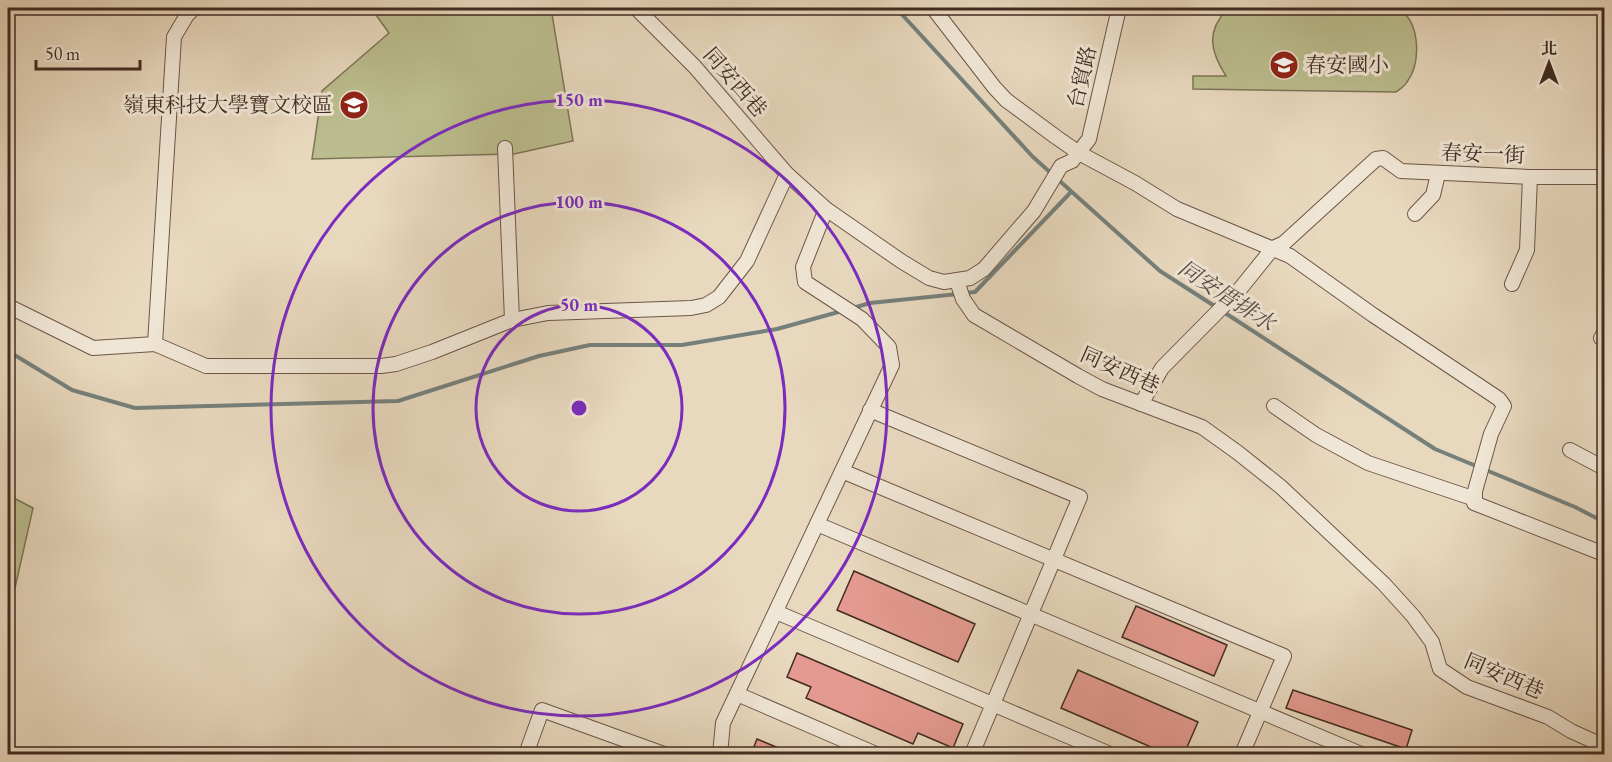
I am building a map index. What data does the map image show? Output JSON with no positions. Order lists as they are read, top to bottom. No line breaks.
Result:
{"streets":{"street":["台貿路","同安西巷","春安一街"]},"water":["同安厝排水"],"places":{"school or university":["春安國小","嶺東科技大學寶文校區"]},"scale_bar":"50 m","north":"top","rings":["150 m","100 m","50 m"]}
